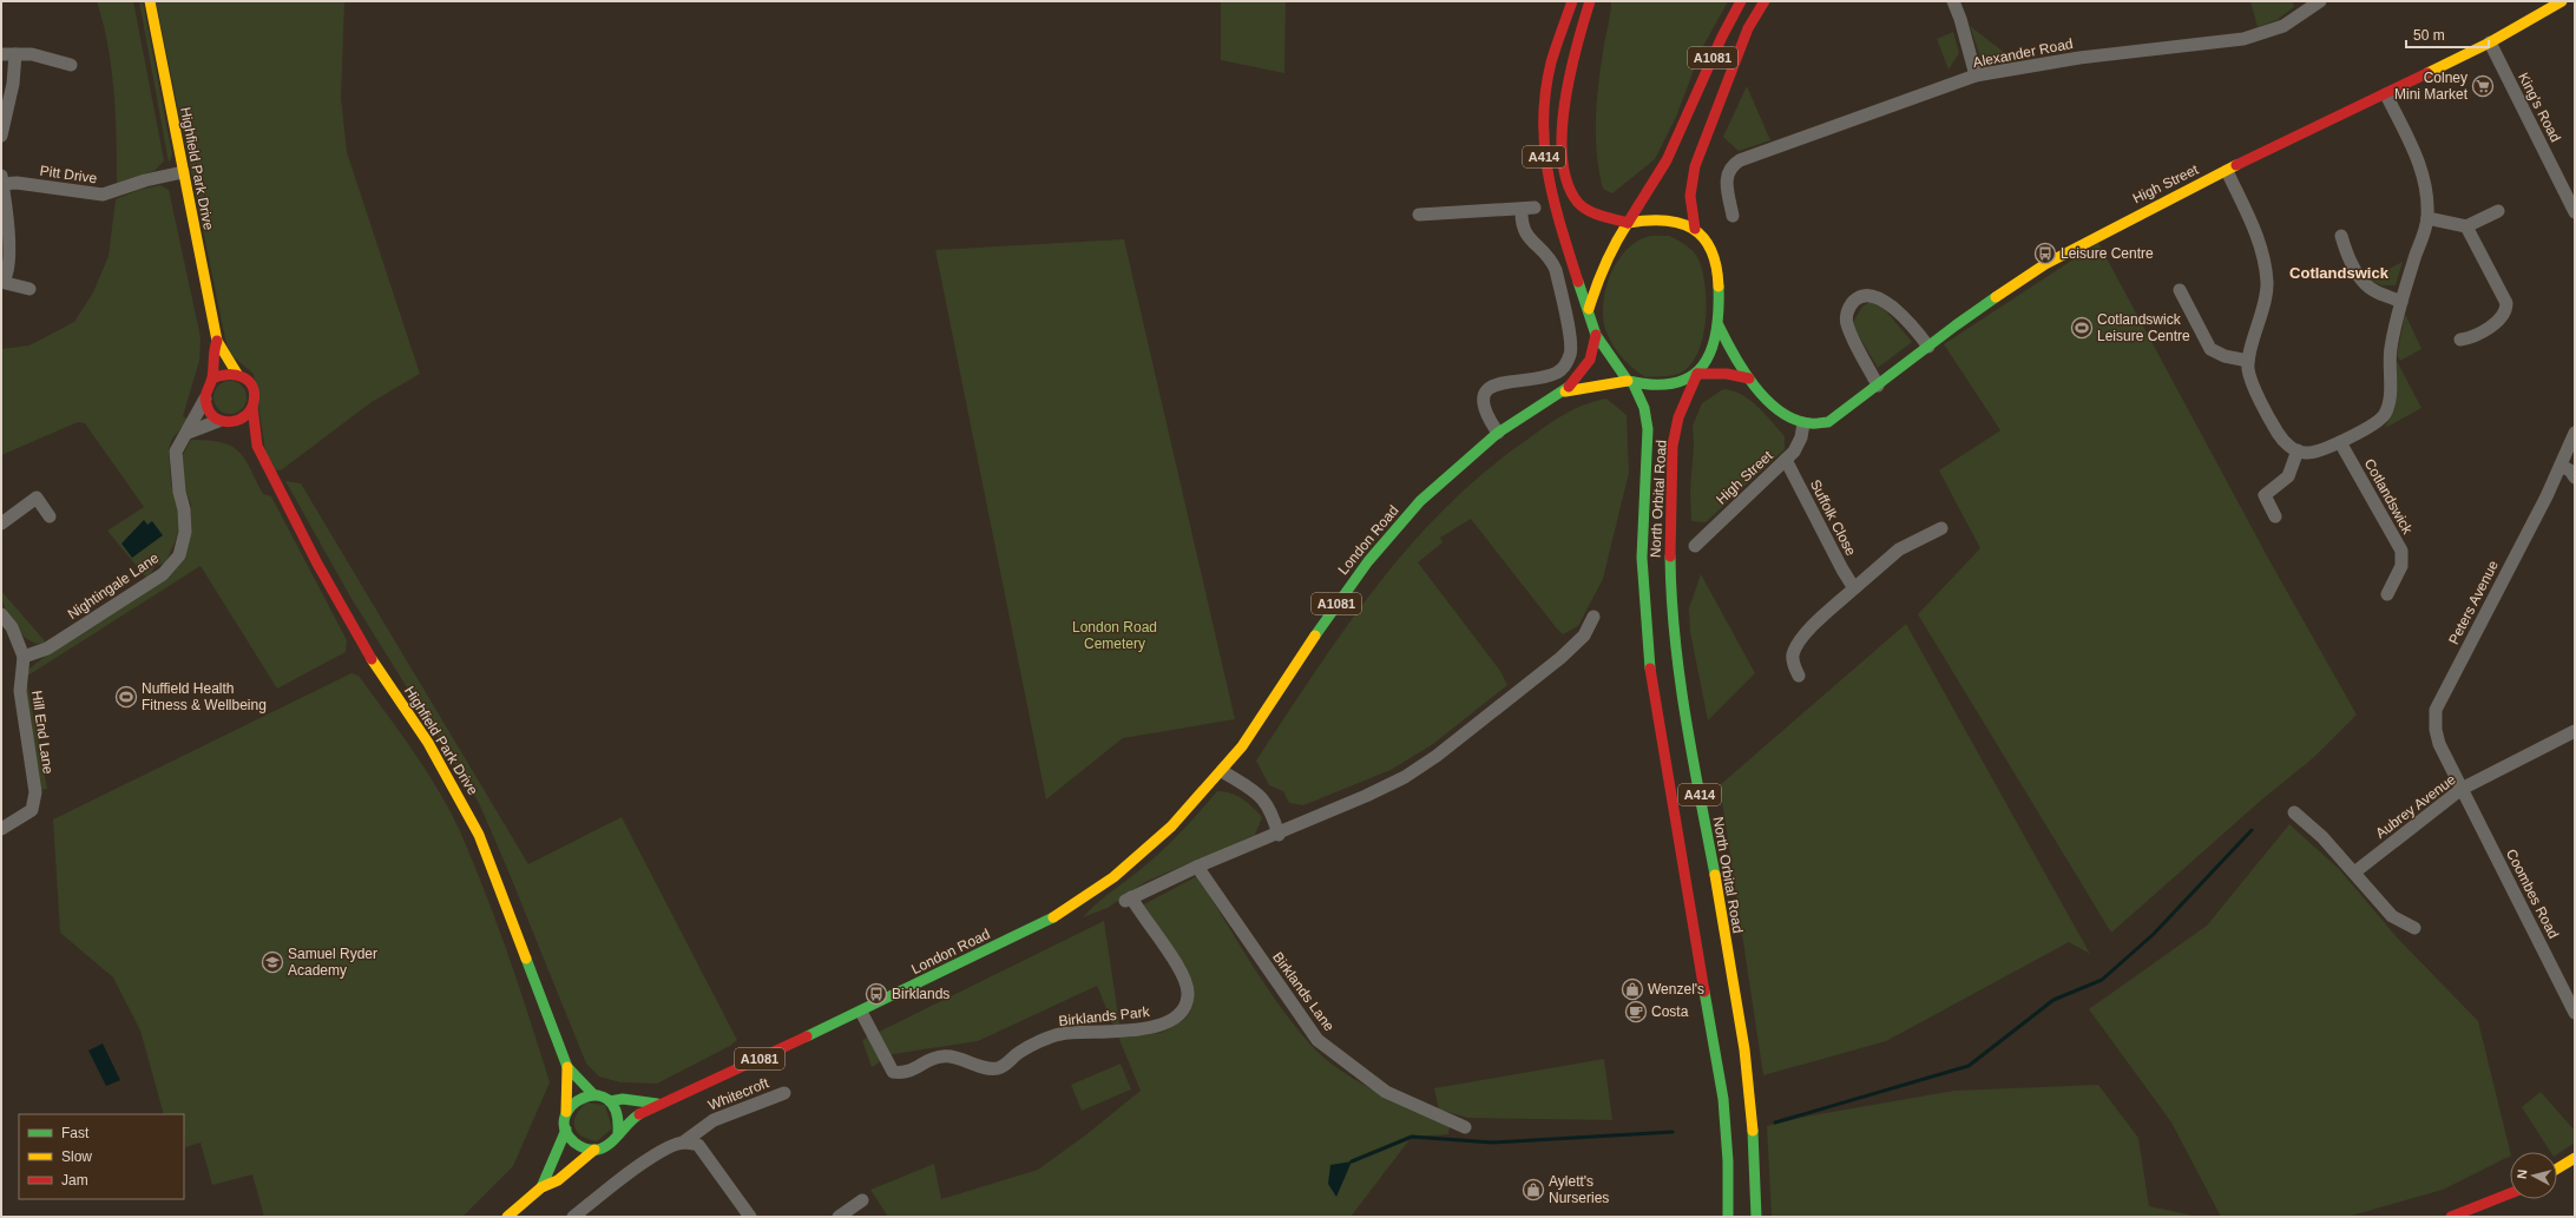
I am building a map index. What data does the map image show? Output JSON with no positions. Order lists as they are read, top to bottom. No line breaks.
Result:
{"streets":{"main road":["A1081","A414","Highfield Park Drive","High Street","North Orbital Road","London Road"],"street":["Alexander Road","King's Road","Pitt Drive","Cotlandswick","Suffolk Close","Nightingale Lane","Peters Avenue","Hill End Lane","Aubrey Avenue","Coombes Road","Birklands Lane","Birklands Park","Whitecroft"]},"crossings":[["A1081","A414"],["A1081","High Street"],["A1081","North Orbital Road"],["A1081","London Road"],["King's Road","High Street"],["A414","High Street"],["A414","North Orbital Road"],["A414","London Road"],["Highfield Park Drive","Pitt Drive"],["Highfield Park Drive","London Road"],["Highfield Park Drive","Nightingale Lane"],["High Street","North Orbital Road"],["High Street","Suffolk Close"],["High Street","London Road"],["North Orbital Road","London Road"],["London Road","Birklands Park"],["Nightingale Lane","Hill End Lane"],["Peters Avenue","Aubrey Avenue"],["Peters Avenue","Coombes Road"],["Aubrey Avenue","Coombes Road"],["Birklands Lane","Birklands Park"]],"districts":["Cotlandswick"],"parks":["London Road Cemetery"],"places":{"supermarket":["Colney Mini Market"],"bus stop":["Leisure Centre","Birklands"],"sports":["Cotlandswick Leisure Centre","Nuffield Health Fitness & Wellbeing"],"school or university":["Samuel Ryder Academy"],"shop":["Wenzel's","Aylett's Nurseries"],"cafe":["Costa"]},"legend":["Fast","Slow","Jam"],"scale_bar":"50 m","north":"left"}
